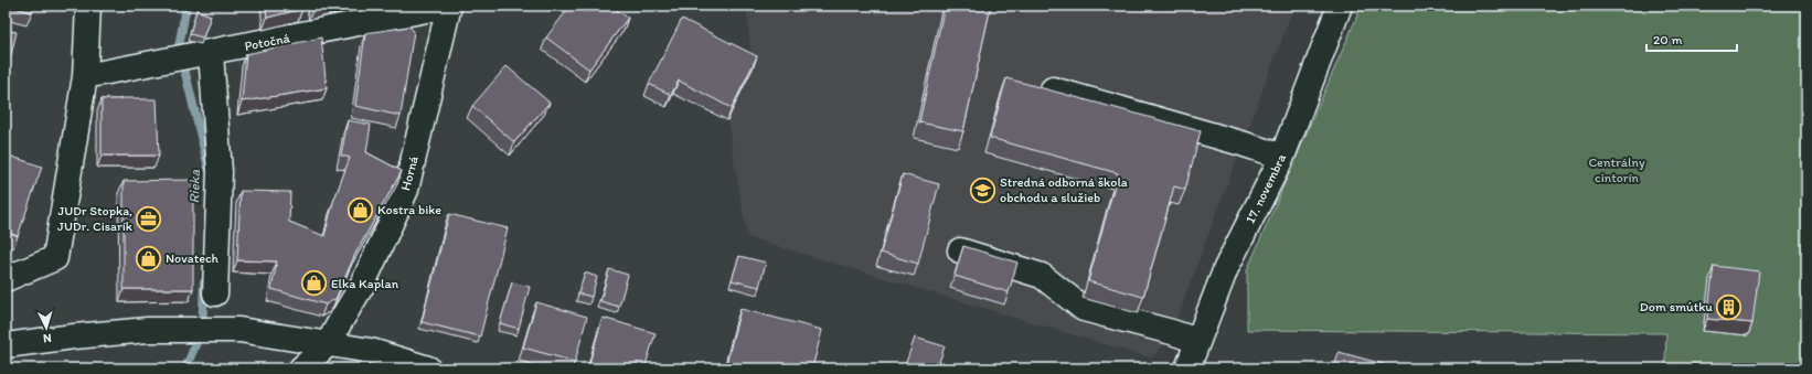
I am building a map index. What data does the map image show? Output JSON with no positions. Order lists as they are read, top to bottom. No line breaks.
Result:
{"streets":{"street":["Potočná","Horná","17. novembra"]},"crossings":[["Potočná","Horná"]],"water":["Rieka"],"parks":["Centrálny cintorín"],"places":{"school or university":["Stredná odborná škola obchodu a služieb"],"shop":["Kostra bike","Novatech","Elka Kaplan"],"office":["JUDr Stopka, JUDr. Cisarík"],"building":["Dom smútku"]},"scale_bar":"20 m","north":"bottom"}
